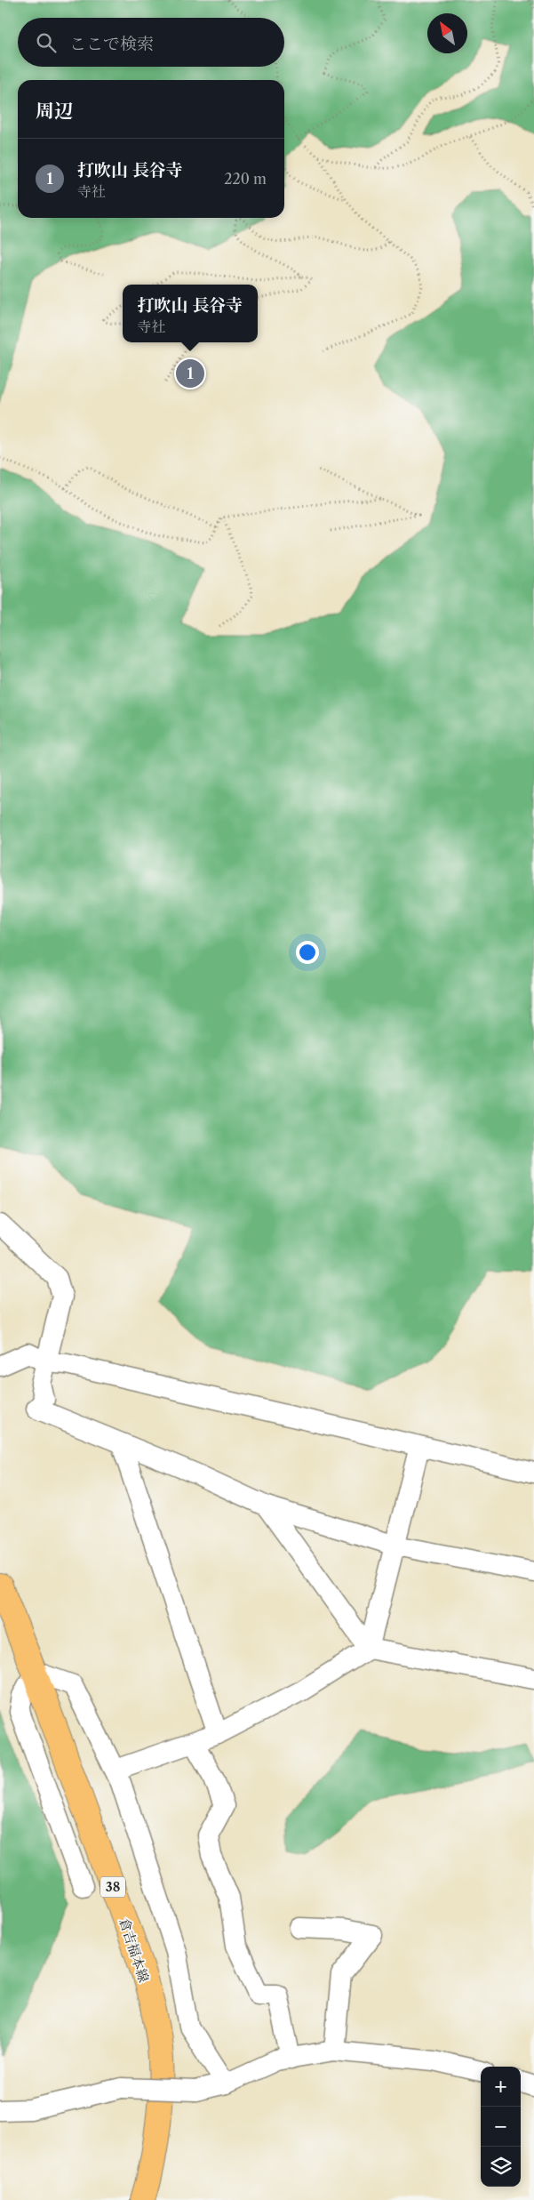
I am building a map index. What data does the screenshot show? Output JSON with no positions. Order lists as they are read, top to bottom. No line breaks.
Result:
{"streets":{"main road":["38","倉吉福本線"]},"north":"top left","page":{"search":"ここで検索","heading":"周辺","list":[{"mark":"1","name":"打吹山 長谷寺","note":"寺社","value":"220 m"}],"popup":["打吹山 長谷寺","寺社"],"pins":"1","map_buttons":["+","−"]}}
